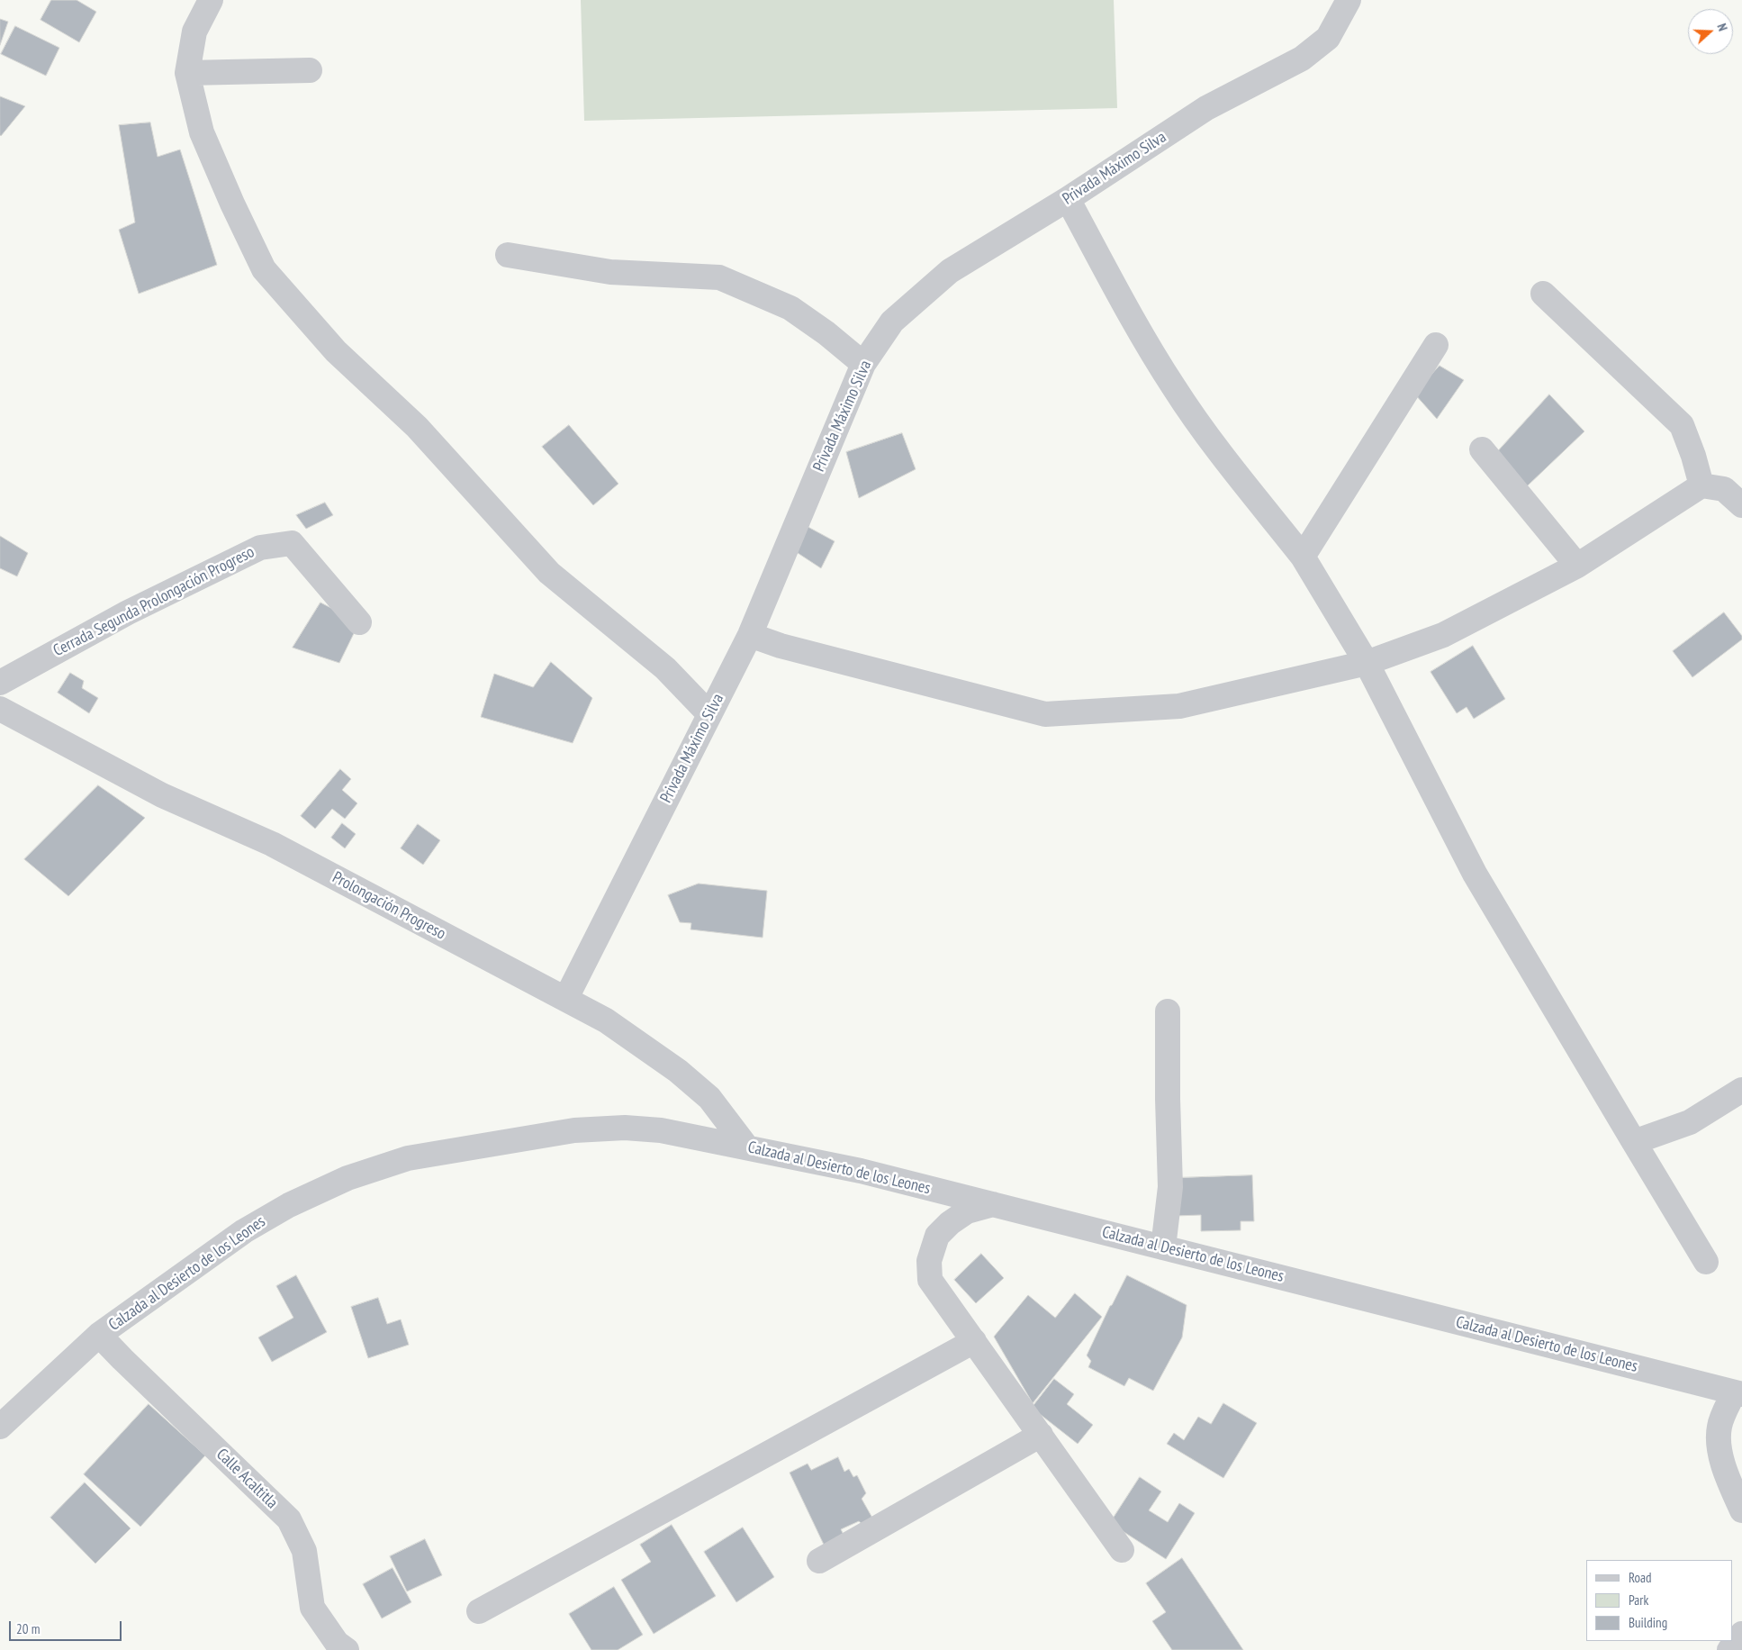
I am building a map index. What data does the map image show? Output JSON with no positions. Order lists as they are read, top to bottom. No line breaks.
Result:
{"streets":{"street":["Privada Máximo Silva","Cerrada Segunda Prolongación Progreso","Prolongación Progreso","Calzada al Desierto de los Leones","Calle Acaltitla"]},"crossings":[["Privada Máximo Silva","Prolongación Progreso"],["Prolongación Progreso","Calzada al Desierto de los Leones"],["Calzada al Desierto de los Leones","Calle Acaltitla"]],"legend":["Road","Park","Building"],"scale_bar":"20 m","north":"right"}
